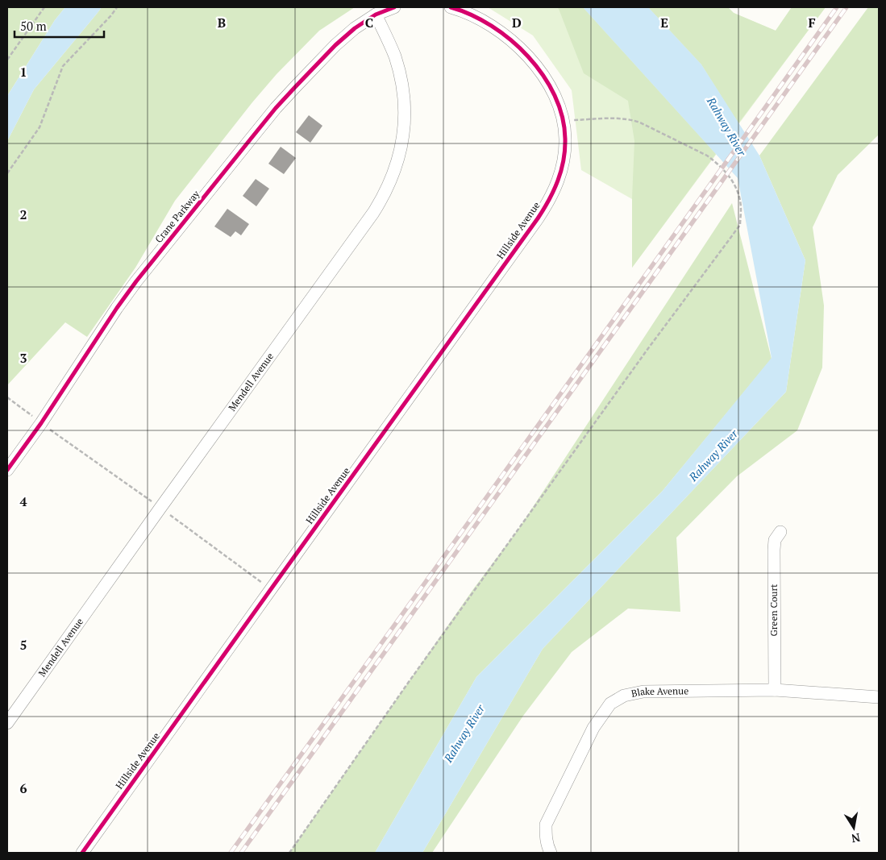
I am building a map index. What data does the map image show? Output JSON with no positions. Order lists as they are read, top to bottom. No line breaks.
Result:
{"streets":{"street":["Crane Parkway","Hillside Avenue","Mendell Avenue","Green Court","Blake Avenue"]},"crossings":[["Crane Parkway","Mendell Avenue"],["Green Court","Blake Avenue"]],"water":["Rahway River"],"scale_bar":"50 m","north":"bottom","grid":{"columns":["B","C","D","E","F"],"rows":["1","2","3","4","5","6"]}}
